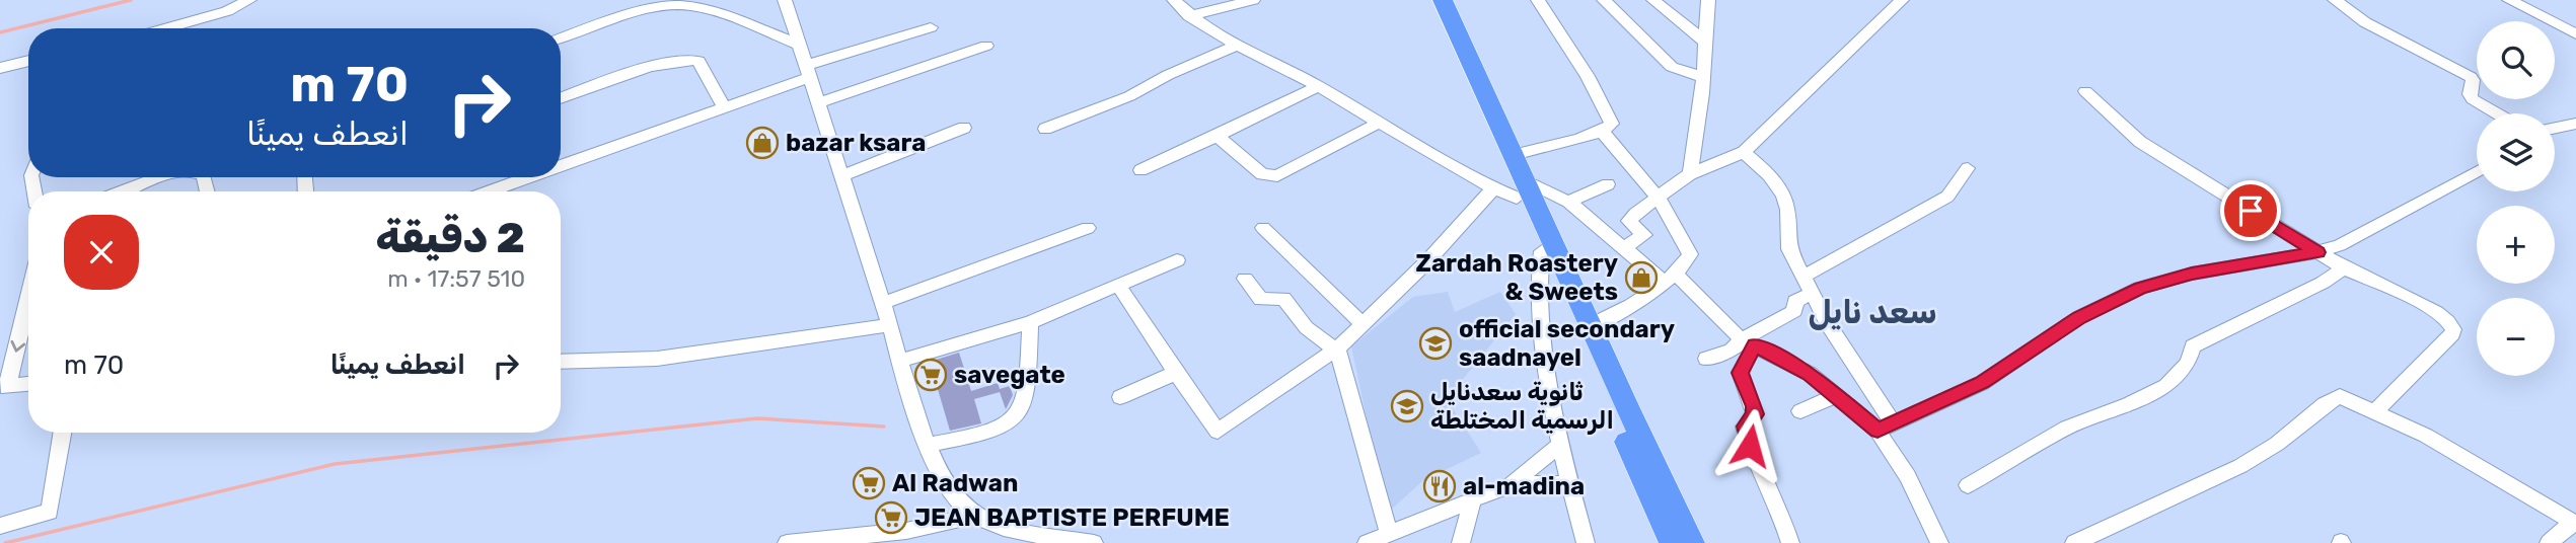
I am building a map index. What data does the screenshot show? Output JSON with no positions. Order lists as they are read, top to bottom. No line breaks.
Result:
{"districts":["سعد نايل"],"places":{"shop":["bazar ksara","Zardah Roastery & Sweets"],"school or university":["official secondary saadnayel","ثانوية سعدنايل الرسمية المختلطة"],"supermarket":["savegate","Al Radwan","JEAN BAPTISTE PERFUME"],"restaurant":["al-madina"]},"page":{"map_buttons":["+","−"],"turn":["70 m","انعطف يمينًا"],"heading":["2 دقيقة","510 m · 17:57"],"list":[{"name":"انعطف يمينًا","value":"70 m"}]}}
